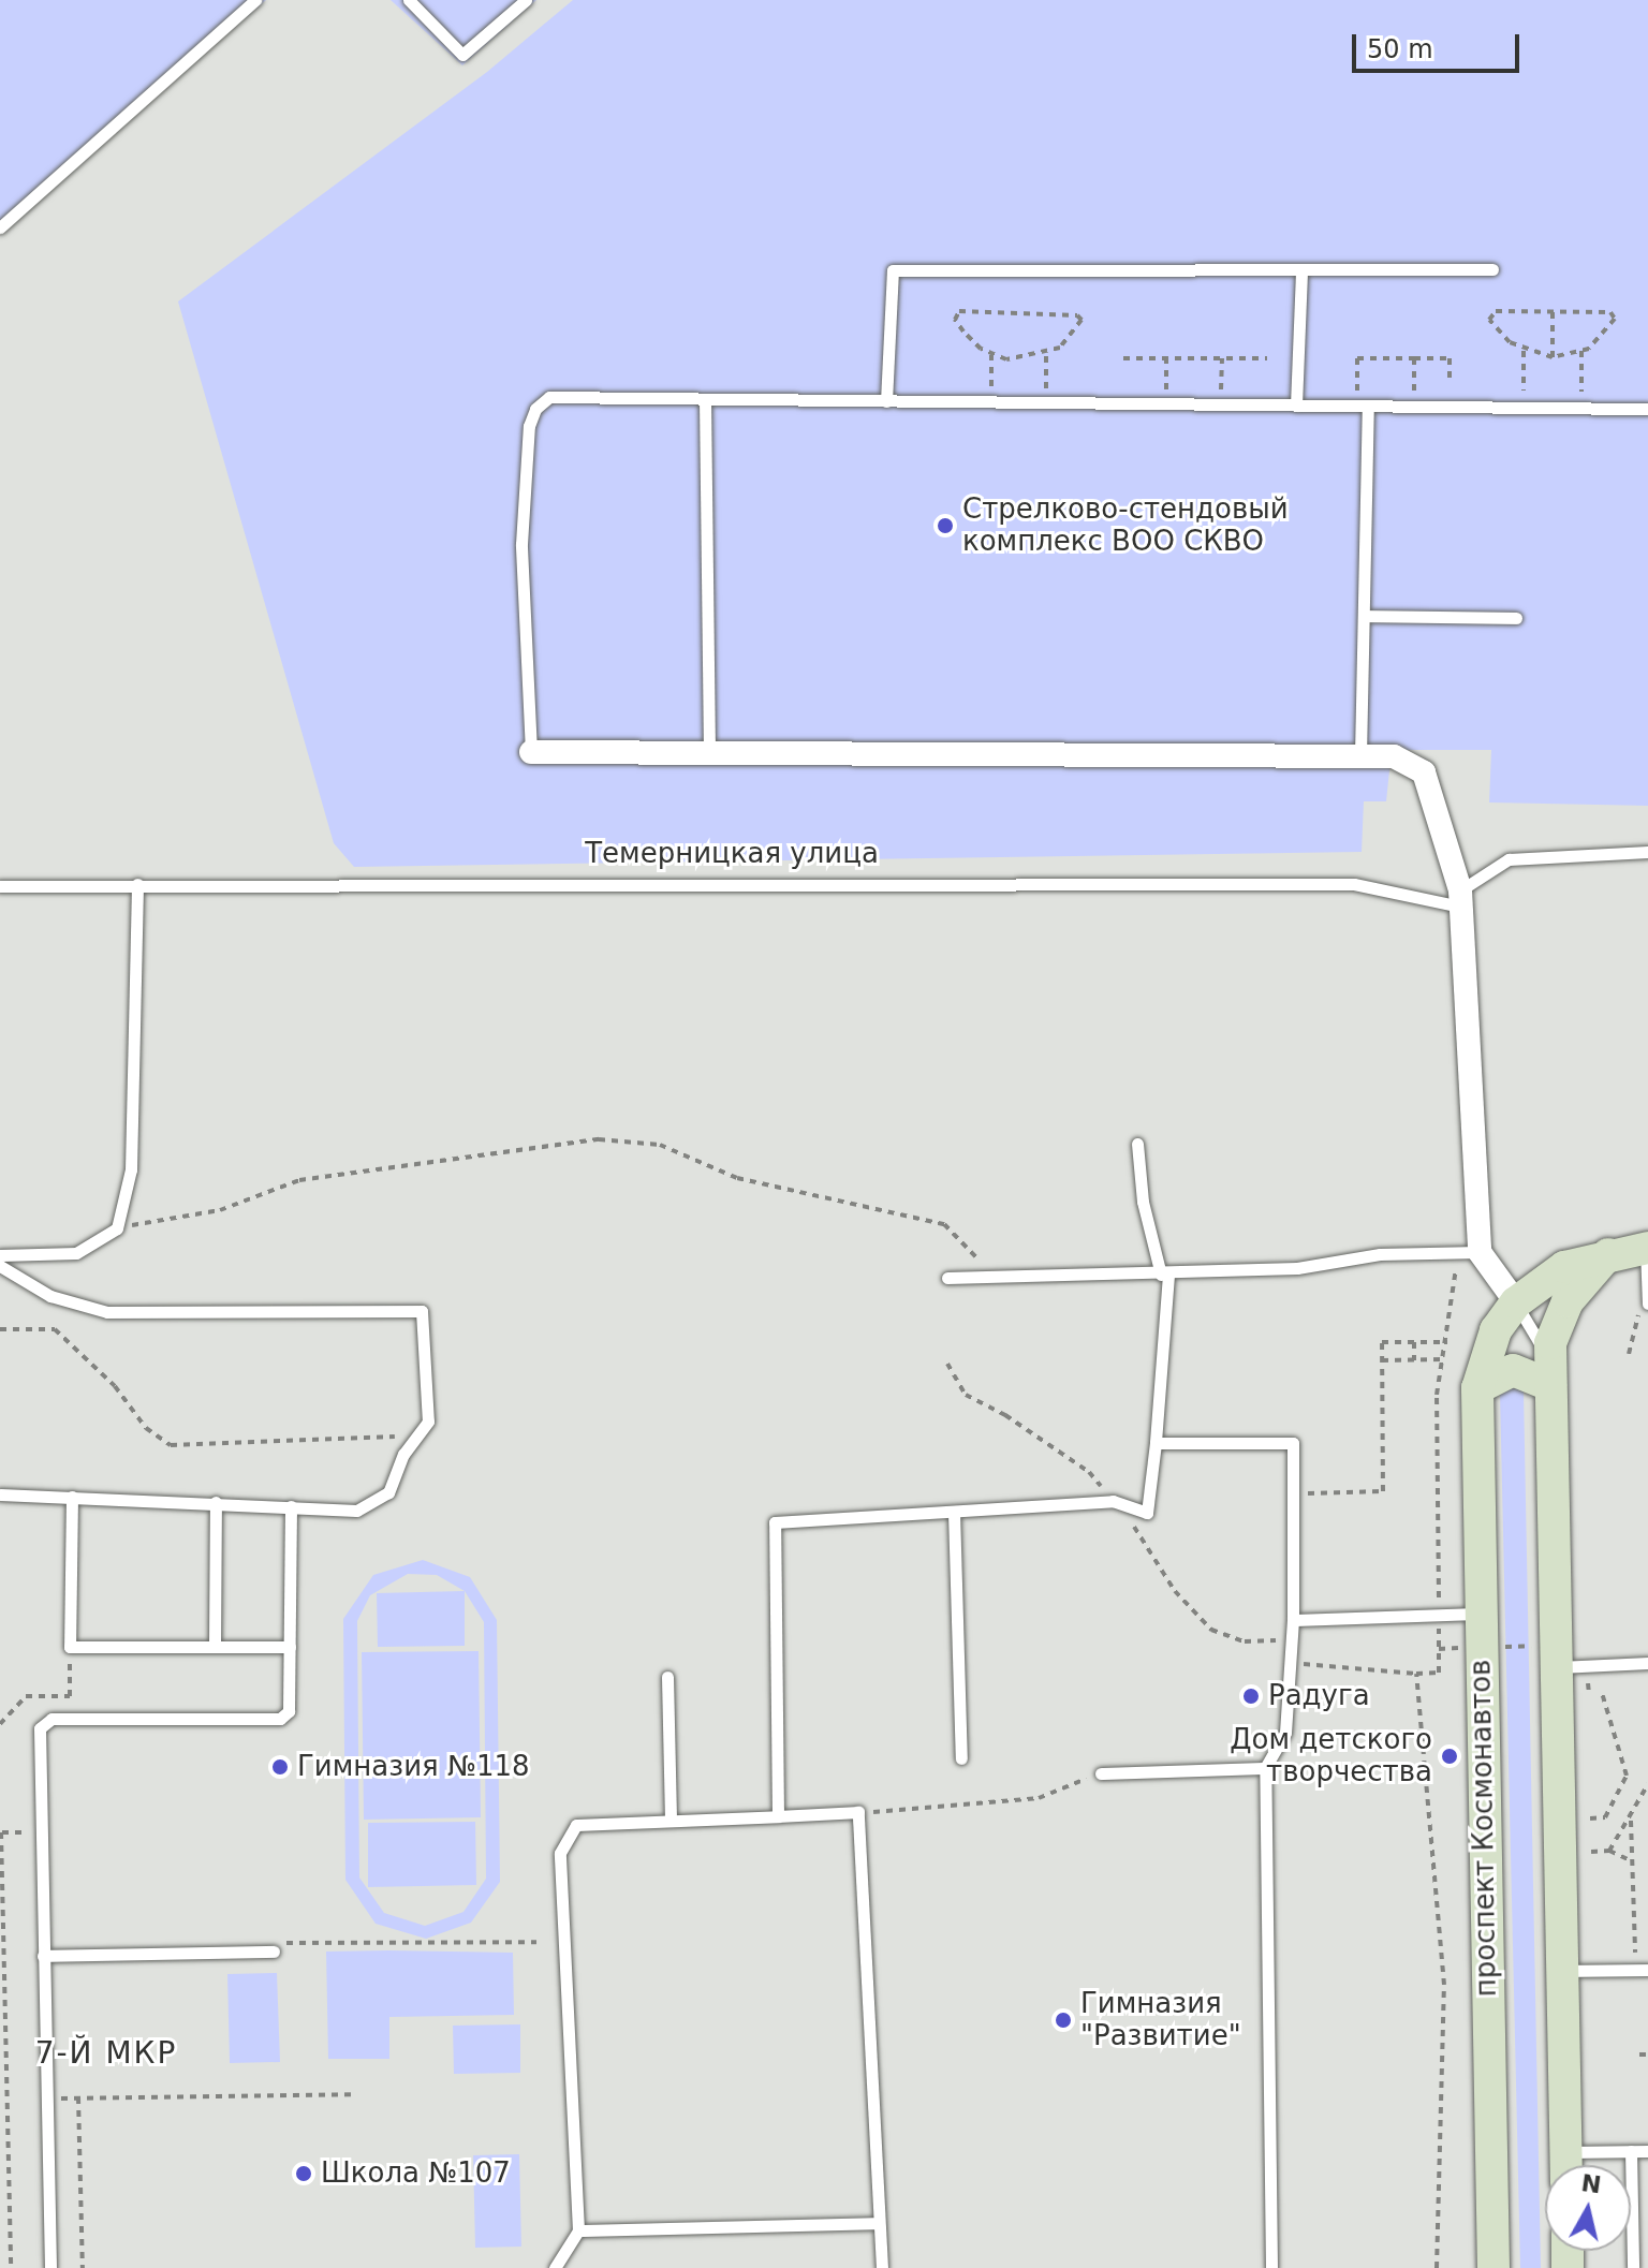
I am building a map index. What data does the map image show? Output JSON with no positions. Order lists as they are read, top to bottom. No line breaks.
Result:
{"streets":{"main road":["проспект Космонавтов"],"lane":["Темерницкая улица"]},"districts":["7-Й МКР"],"places":["Стрелково-стендовый комплекс ВОО СКВО","Радуга","Дом детского творчества","Гимназия №118","Гимназия \"Развитие\"","Школа №107"],"scale_bar":"50 m","north":"top"}
